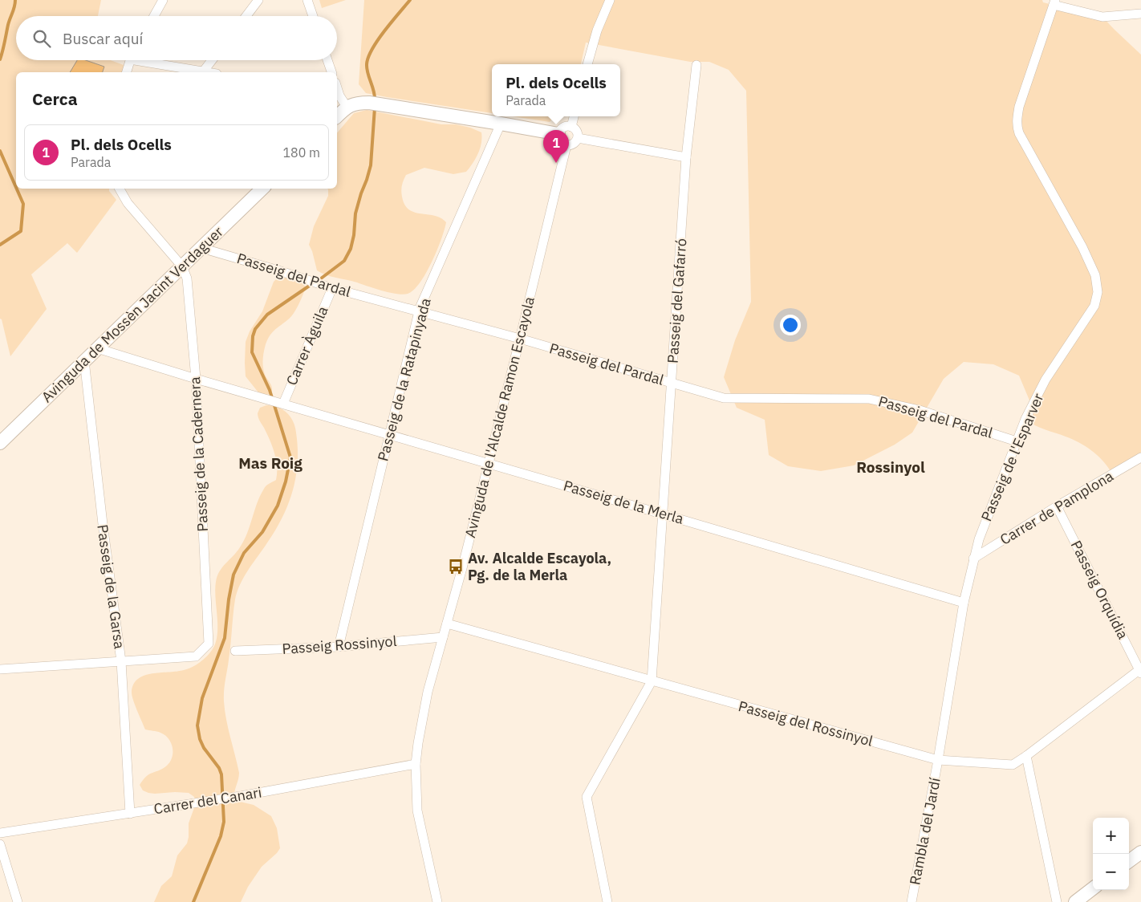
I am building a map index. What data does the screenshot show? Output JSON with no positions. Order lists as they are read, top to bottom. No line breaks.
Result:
{"streets":{"street":["Passeig del Pardal","Passeig del Gafarró","Avinguda de Mossèn Jacint Verdaguer","Carrer Àguila","Passeig de la Ratapinyada","Avinguda de l'Alcalde Ramon Escayola","Passeig de la Cadernera","Passeig de l'Esparver","Passeig de la Merla","Carrer de Pamplona","Passeig de la Garsa","Passeig Orquídia","Passeig Rossinyol","Passeig del Rossinyol","Carrer del Canari","Rambla del Jardí"]},"crossings":[["Passeig del Pardal","Passeig del Gafarró"],["Passeig del Pardal","Avinguda de Mossèn Jacint Verdaguer"],["Passeig del Pardal","Carrer Àguila"],["Passeig del Pardal","Passeig de la Ratapinyada"],["Passeig del Pardal","Avinguda de l'Alcalde Ramon Escayola"],["Passeig del Pardal","Passeig de l'Esparver"],["Passeig del Gafarró","Passeig de la Merla"],["Passeig del Gafarró","Passeig del Rossinyol"],["Avinguda de Mossèn Jacint Verdaguer","Passeig de la Cadernera"],["Avinguda de Mossèn Jacint Verdaguer","Passeig de la Merla"],["Avinguda de Mossèn Jacint Verdaguer","Passeig de la Garsa"],["Carrer Àguila","Passeig de la Merla"],["Passeig de la Ratapinyada","Passeig de la Merla"],["Passeig de la Ratapinyada","Passeig Rossinyol"],["Avinguda de l'Alcalde Ramon Escayola","Passeig de la Merla"],["Avinguda de l'Alcalde Ramon Escayola","Passeig Rossinyol"],["Avinguda de l'Alcalde Ramon Escayola","Passeig del Rossinyol"],["Avinguda de l'Alcalde Ramon Escayola","Carrer del Canari"],["Passeig de la Cadernera","Passeig de la Merla"],["Passeig de la Cadernera","Passeig de la Garsa"],["Passeig de l'Esparver","Passeig de la Merla"],["Passeig de l'Esparver","Carrer de Pamplona"],["Passeig de l'Esparver","Passeig del Rossinyol"],["Passeig de l'Esparver","Rambla del Jardí"],["Carrer de Pamplona","Passeig Orquídia"],["Passeig de la Garsa","Carrer del Canari"],["Passeig Orquídia","Passeig del Rossinyol"],["Passeig del Rossinyol","Rambla del Jardí"]],"districts":["Mas Roig","Rossinyol"],"places":{"bus stop":["Av. Alcalde Escayola, Pg. de la Merla"]},"page":{"search":"Buscar aquí","popup":["Pl. dels Ocells","Parada"],"heading":"Cerca","list":[{"mark":"1","name":"Pl. dels Ocells","note":"Parada","value":"180 m"}],"pins":"1","map_buttons":["+","−"]}}
